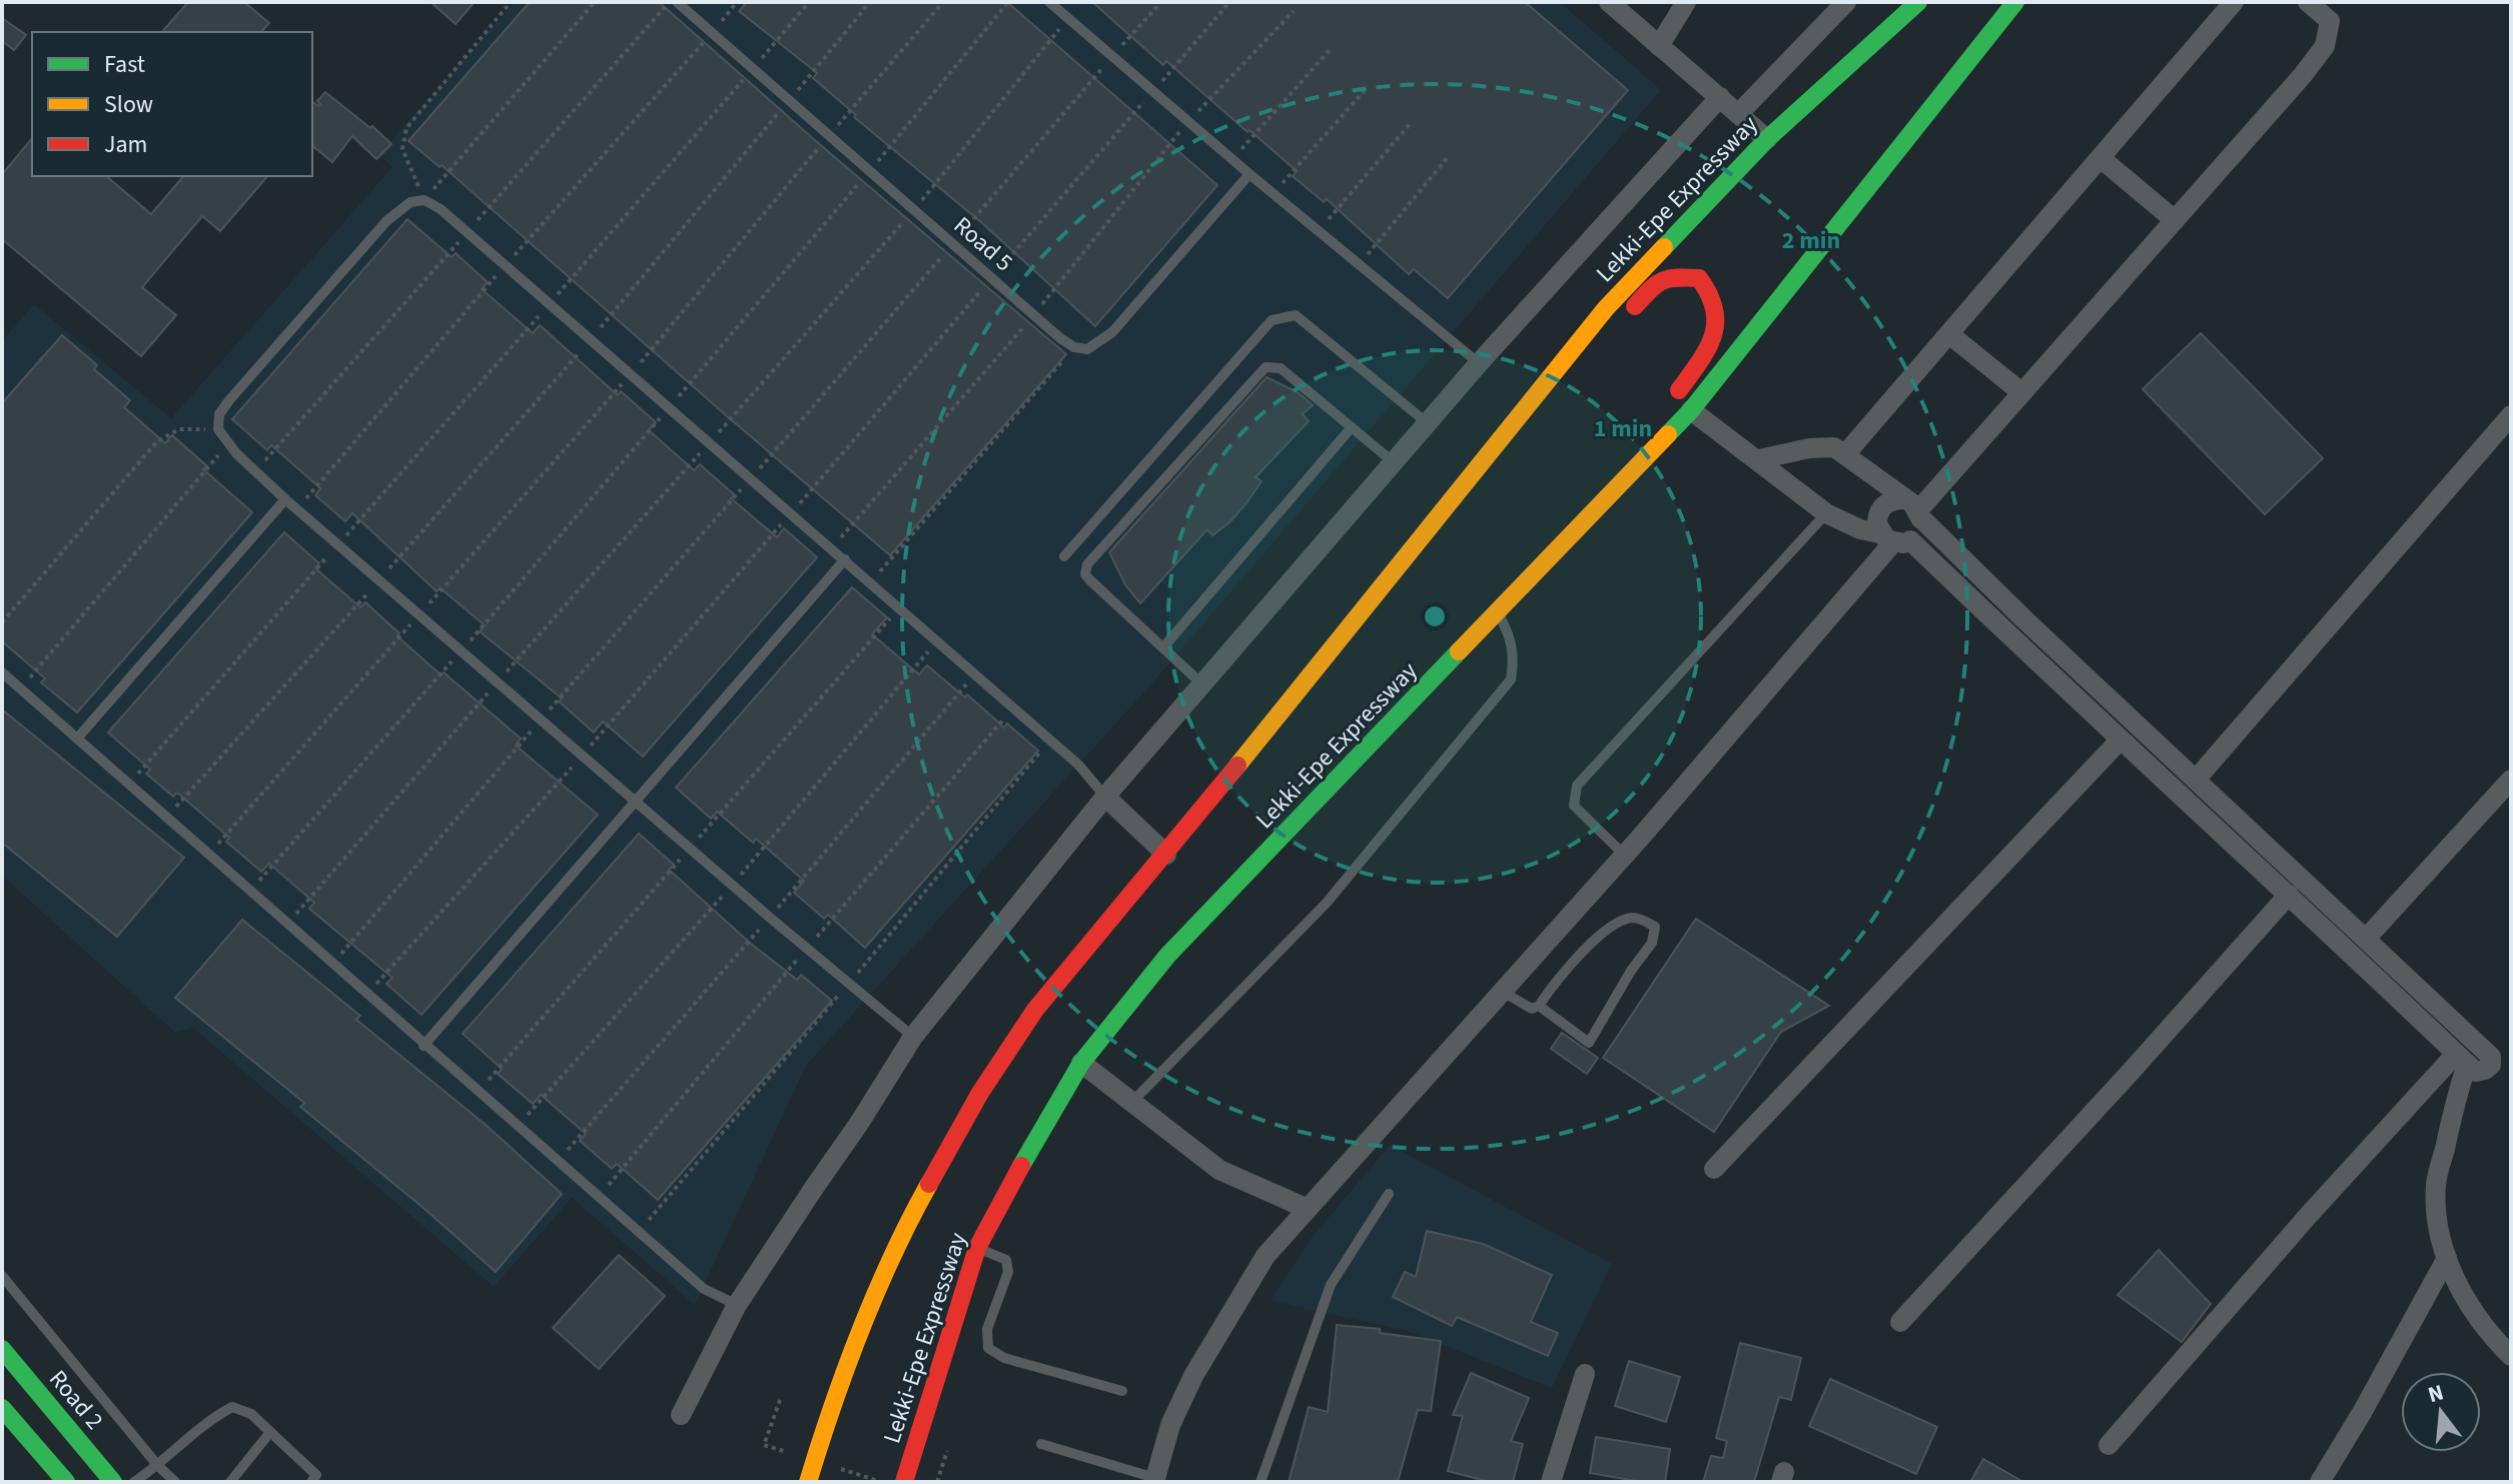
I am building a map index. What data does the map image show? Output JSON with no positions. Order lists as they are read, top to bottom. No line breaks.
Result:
{"streets":{"main road":["Lekki-Epe Expressway","Road 2"],"lane":["Road 5"]},"legend":["Fast","Slow","Jam"],"north":"top","rings":["2 min","1 min"]}
